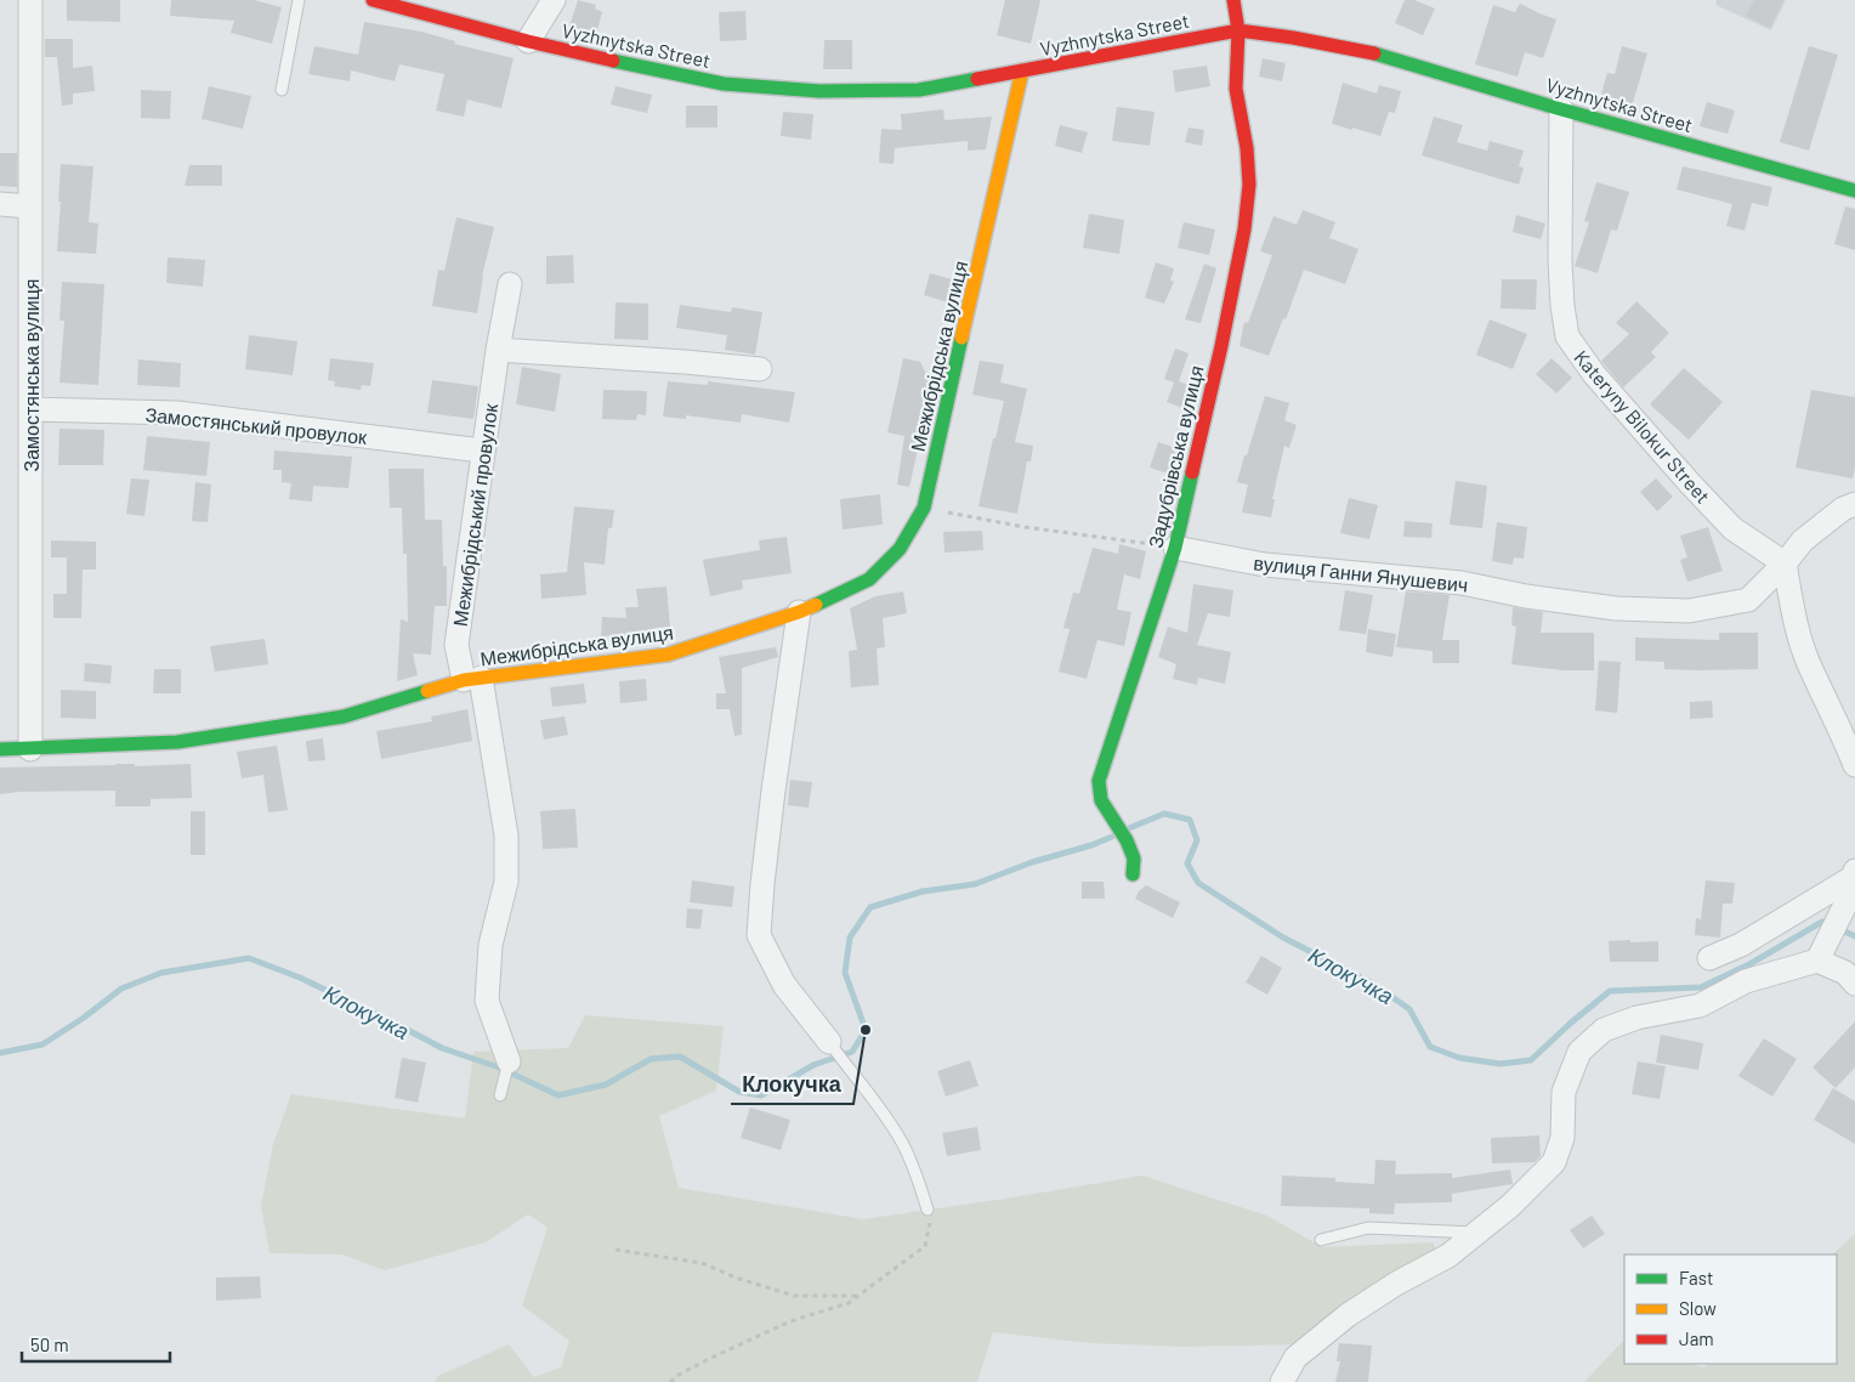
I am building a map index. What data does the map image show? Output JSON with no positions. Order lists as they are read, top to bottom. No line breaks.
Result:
{"streets":{"street":["Vyzhnytska Street","Межибрідська вулиця","Замостянська вулиця","Замостянський провулок","Kateryny Bilokur Street","Задубрівська вулиця","Межибрідський провулок","вулиця Ганни Янушевич"]},"crossings":[["Vyzhnytska Street","Межибрідська вулиця"],["Vyzhnytska Street","Kateryny Bilokur Street"],["Vyzhnytska Street","Задубрівська вулиця"],["Межибрідська вулиця","Замостянська вулиця"],["Межибрідська вулиця","Межибрідський провулок"],["Замостянська вулиця","Замостянський провулок"],["Замостянський провулок","Межибрідський провулок"],["Kateryny Bilokur Street","вулиця Ганни Янушевич"],["Задубрівська вулиця","вулиця Ганни Янушевич"]],"water":["Клокучка"],"places":["Клокучка"],"legend":["Fast","Slow","Jam"],"scale_bar":"50 m"}
